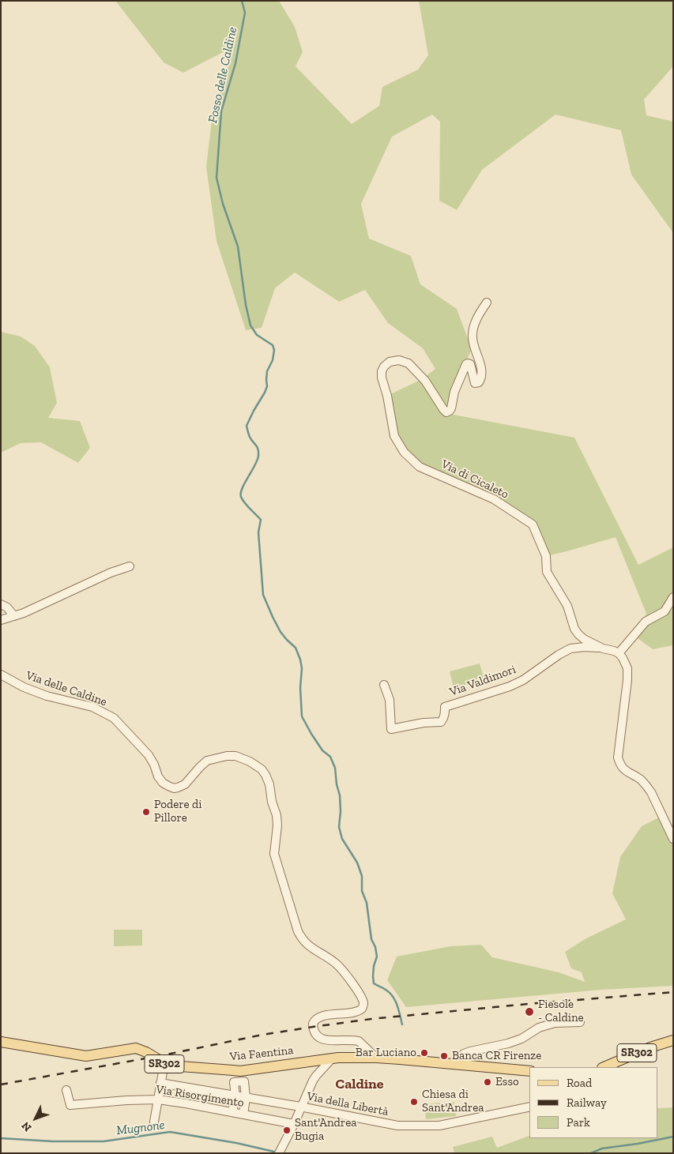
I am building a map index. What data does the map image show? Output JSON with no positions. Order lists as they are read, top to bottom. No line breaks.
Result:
{"streets":{"main road":["SR302","Via Faentina"],"street":["Via di Cicaleto","Via Valdimori","Via delle Caldine","Via Risorgimento","Via della Libertà"]},"crossings":[["Via di Cicaleto","Via Valdimori"],["Via delle Caldine","Via Faentina"]],"districts":["Caldine"],"water":["Fosso delle Caldine","Mugnone"],"places":["Podere di Pillore","Fiesole - Caldine","Bar Luciano","Banca CR Firenze","Esso","Chiesa di Sant'Andrea","Sant'Andrea Bugia"],"legend":["Road","Railway","Park"],"north":"bottom left"}
